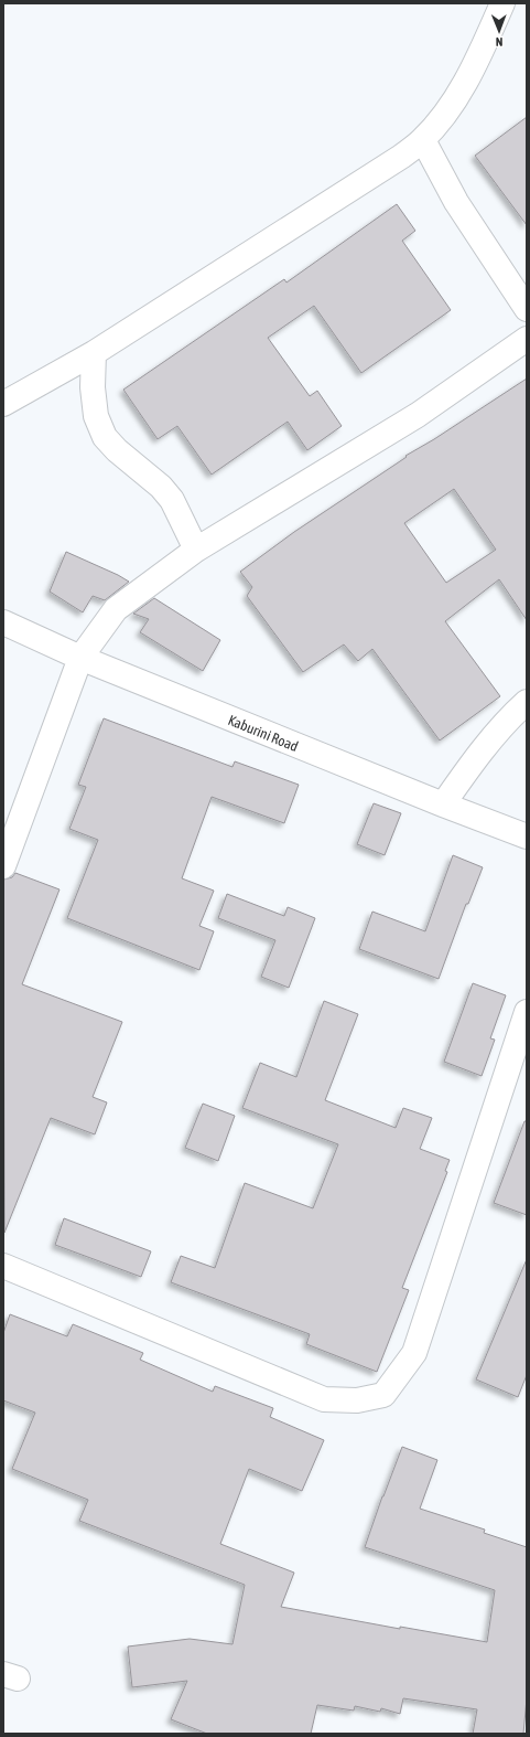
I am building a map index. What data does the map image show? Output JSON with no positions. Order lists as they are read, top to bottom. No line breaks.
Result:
{"streets":{"street":["Kaburini Road"]},"north":"bottom"}
